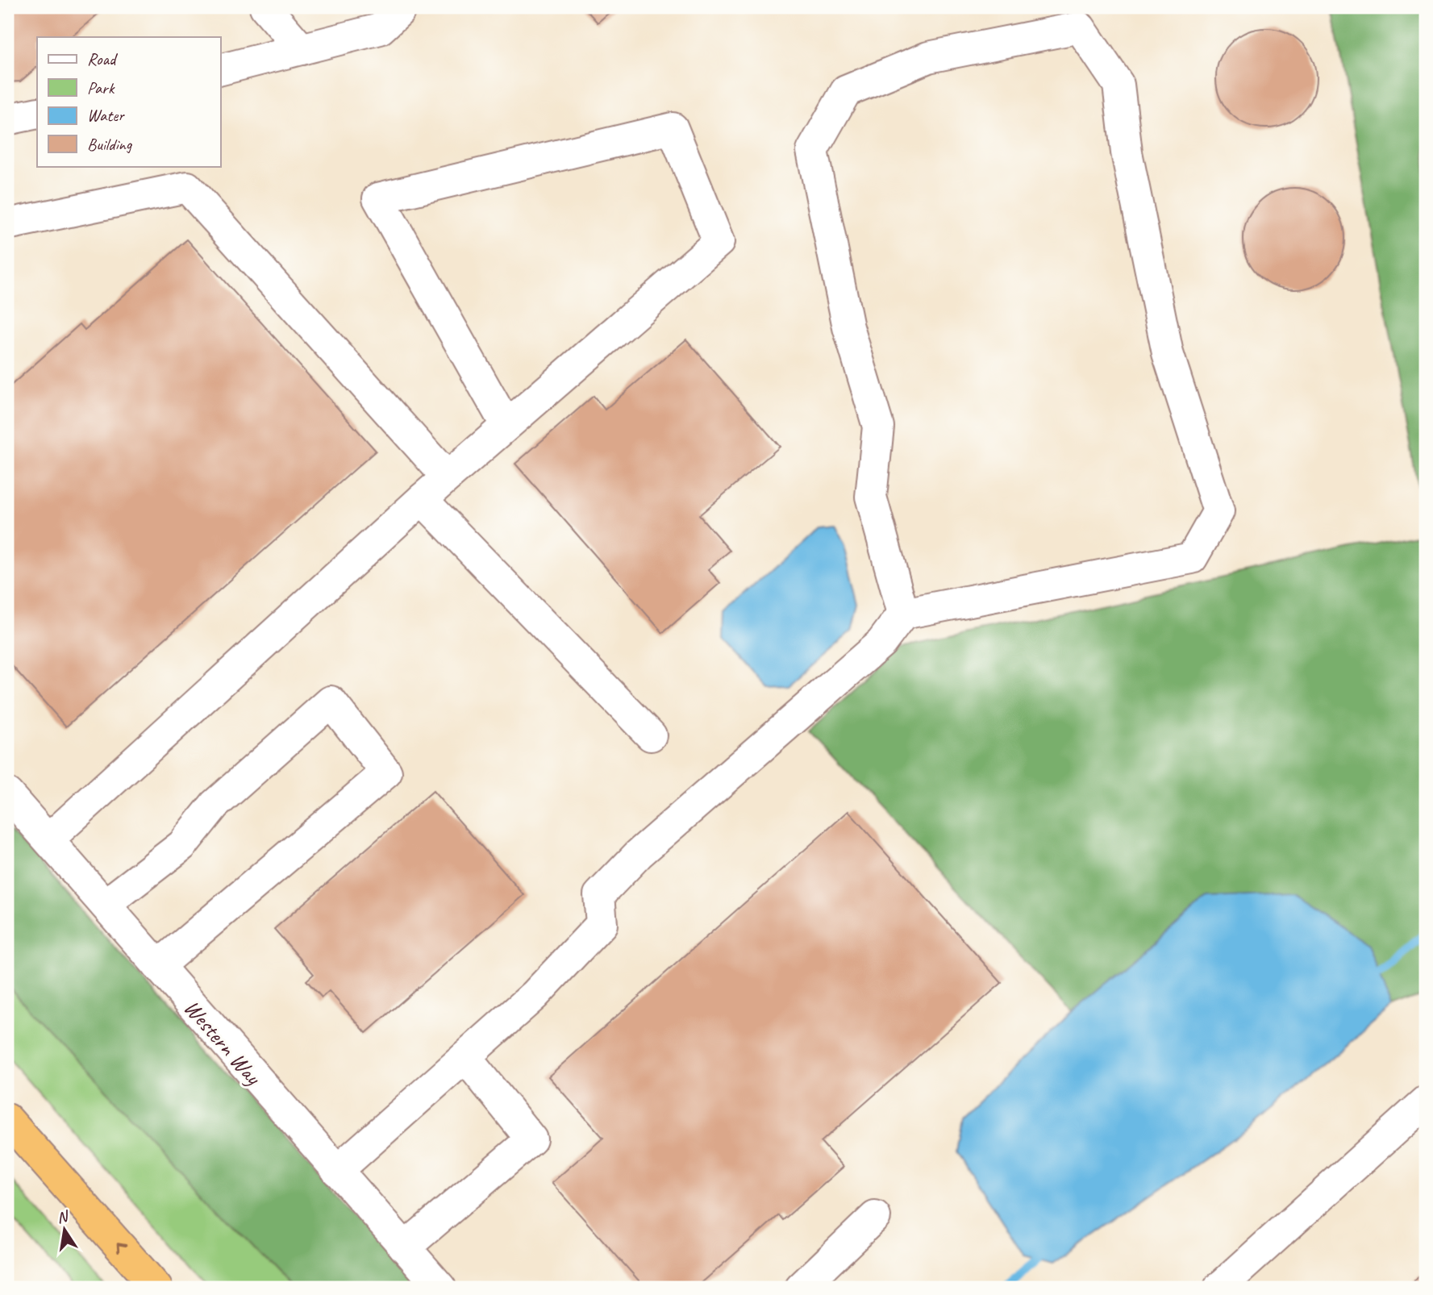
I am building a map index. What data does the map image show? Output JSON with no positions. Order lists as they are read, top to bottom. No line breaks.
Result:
{"streets":{"street":["Western Way"]},"legend":["Road","Park","Water","Building"],"north":"top"}
